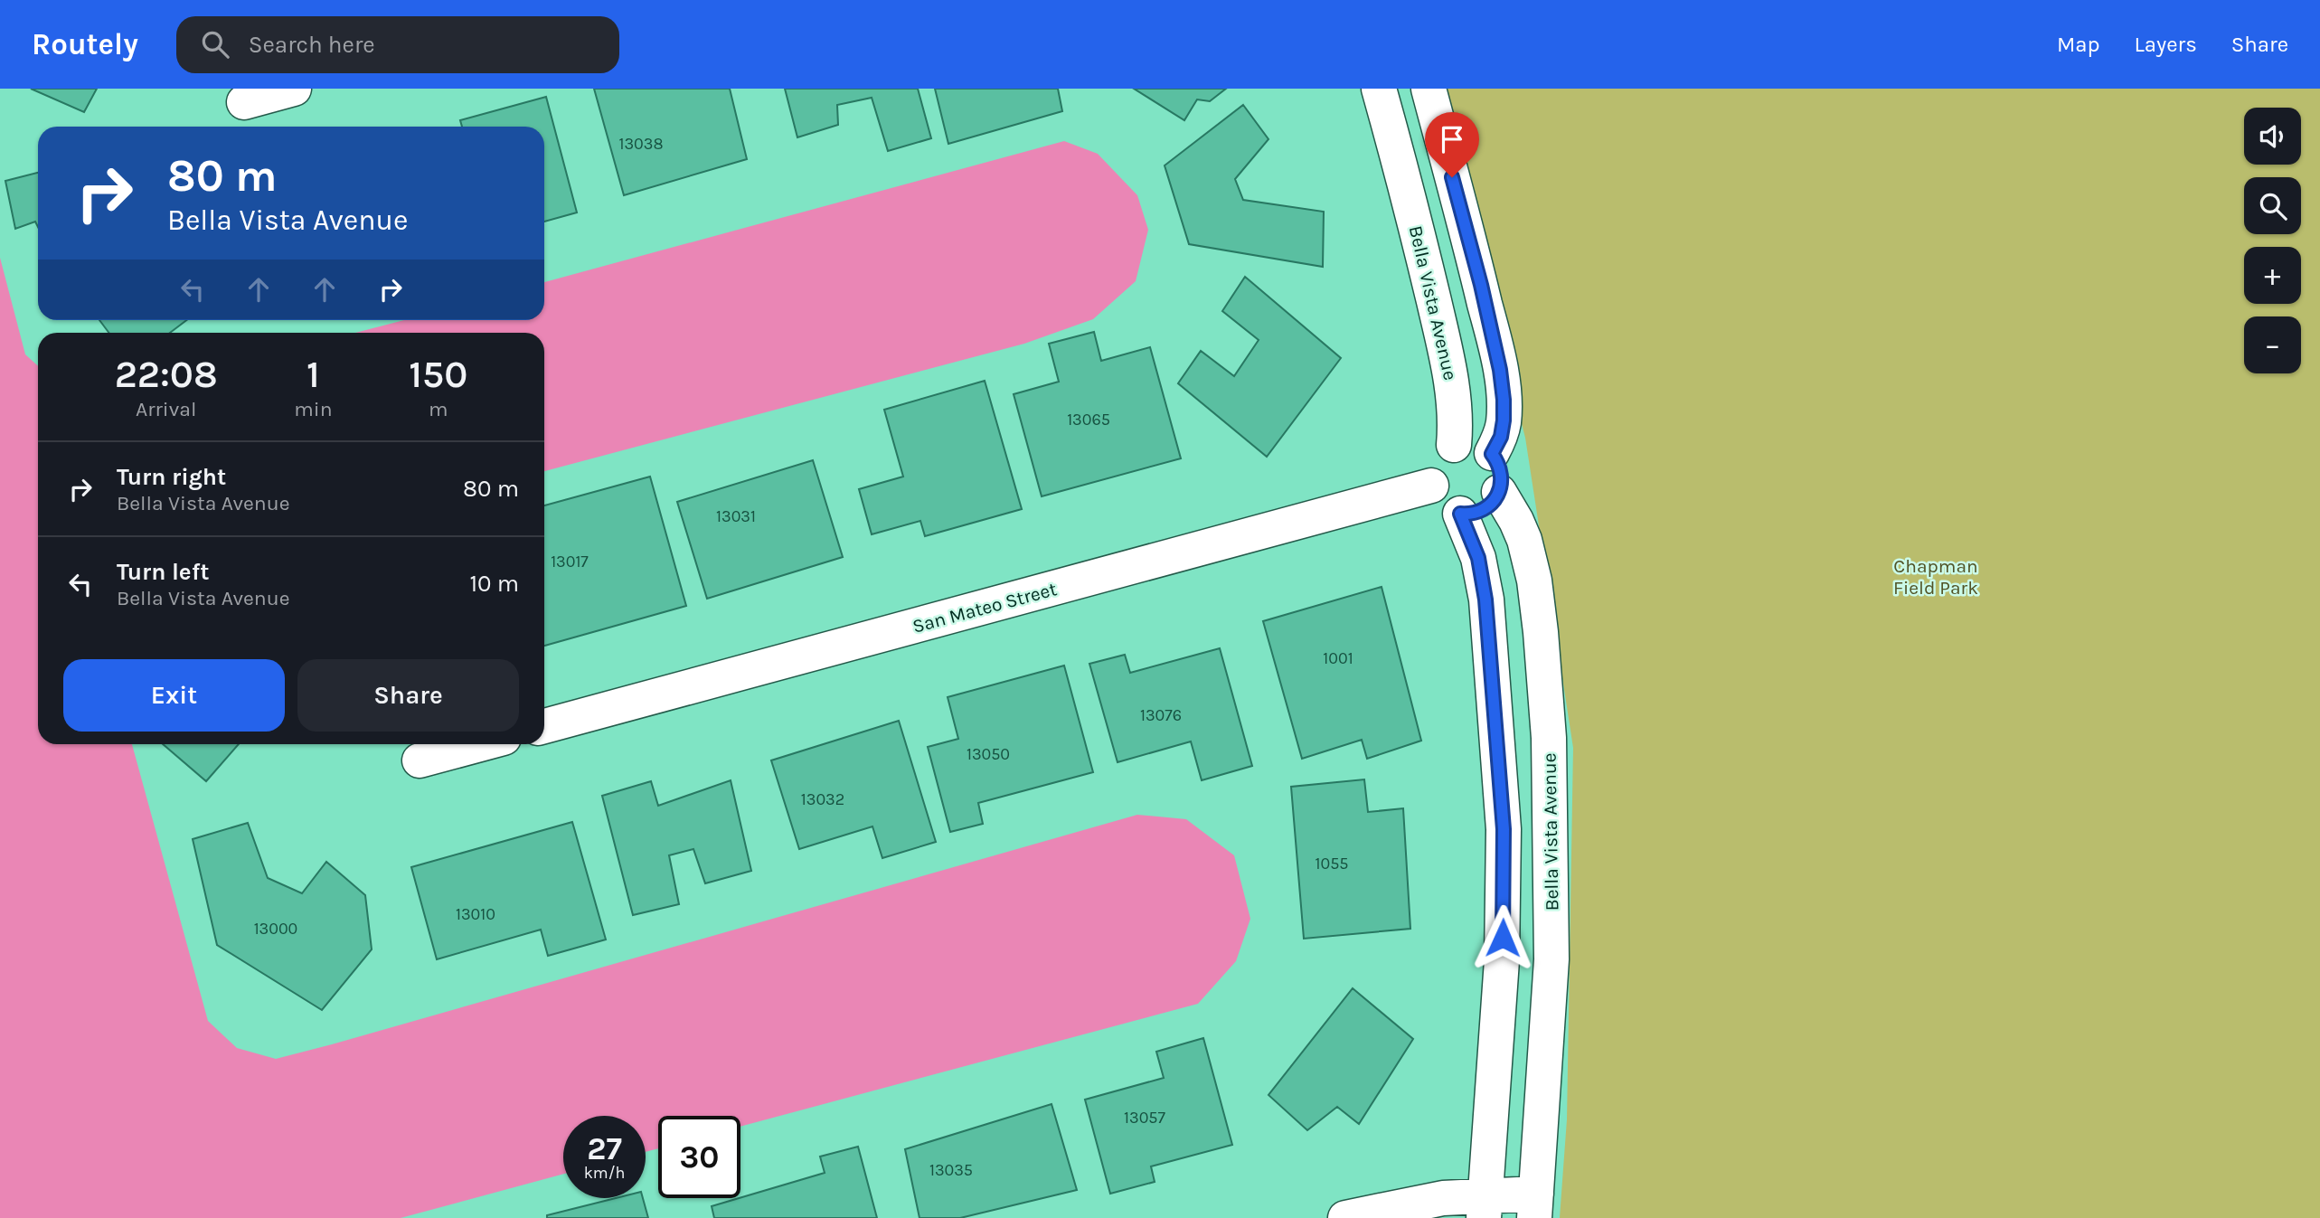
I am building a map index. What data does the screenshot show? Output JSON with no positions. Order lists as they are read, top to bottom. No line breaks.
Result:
{"streets":{"street":["Bella Vista Avenue","San Mateo Street"]},"crossings":[["Bella Vista Avenue","San Mateo Street"]],"parks":["Chapman Field Park"],"house_numbers":["13038","13065","13031","13017","1001","13076","13050","13032","1055","13010","13000","13057","13035"],"page":{"header":"Routely","search":"Search here","nav":["Map","Layers","Share"],"map_buttons":["+","−"],"turn":["80 m","Bella Vista Avenue"],"eta":["22:08","Arrival","1","min","150","m"],"list":[{"name":"Turn right","note":"Bella Vista Avenue","value":"80 m"},{"name":"Turn left","note":"Bella Vista Avenue","value":"10 m"}],"buttons":["Exit","Share"],"speed":"27 km/h","limit":"30"}}
